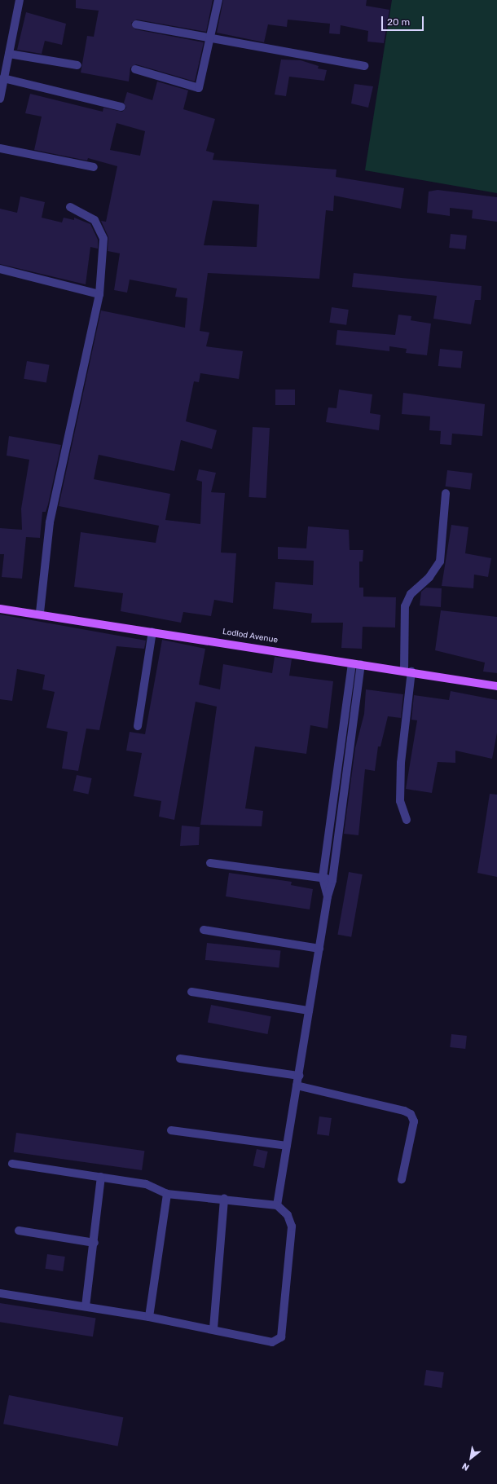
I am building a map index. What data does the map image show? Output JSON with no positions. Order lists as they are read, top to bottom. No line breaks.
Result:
{"streets":{"main road":["Lodlod Avenue"]},"scale_bar":"20 m","north":"bottom left"}
